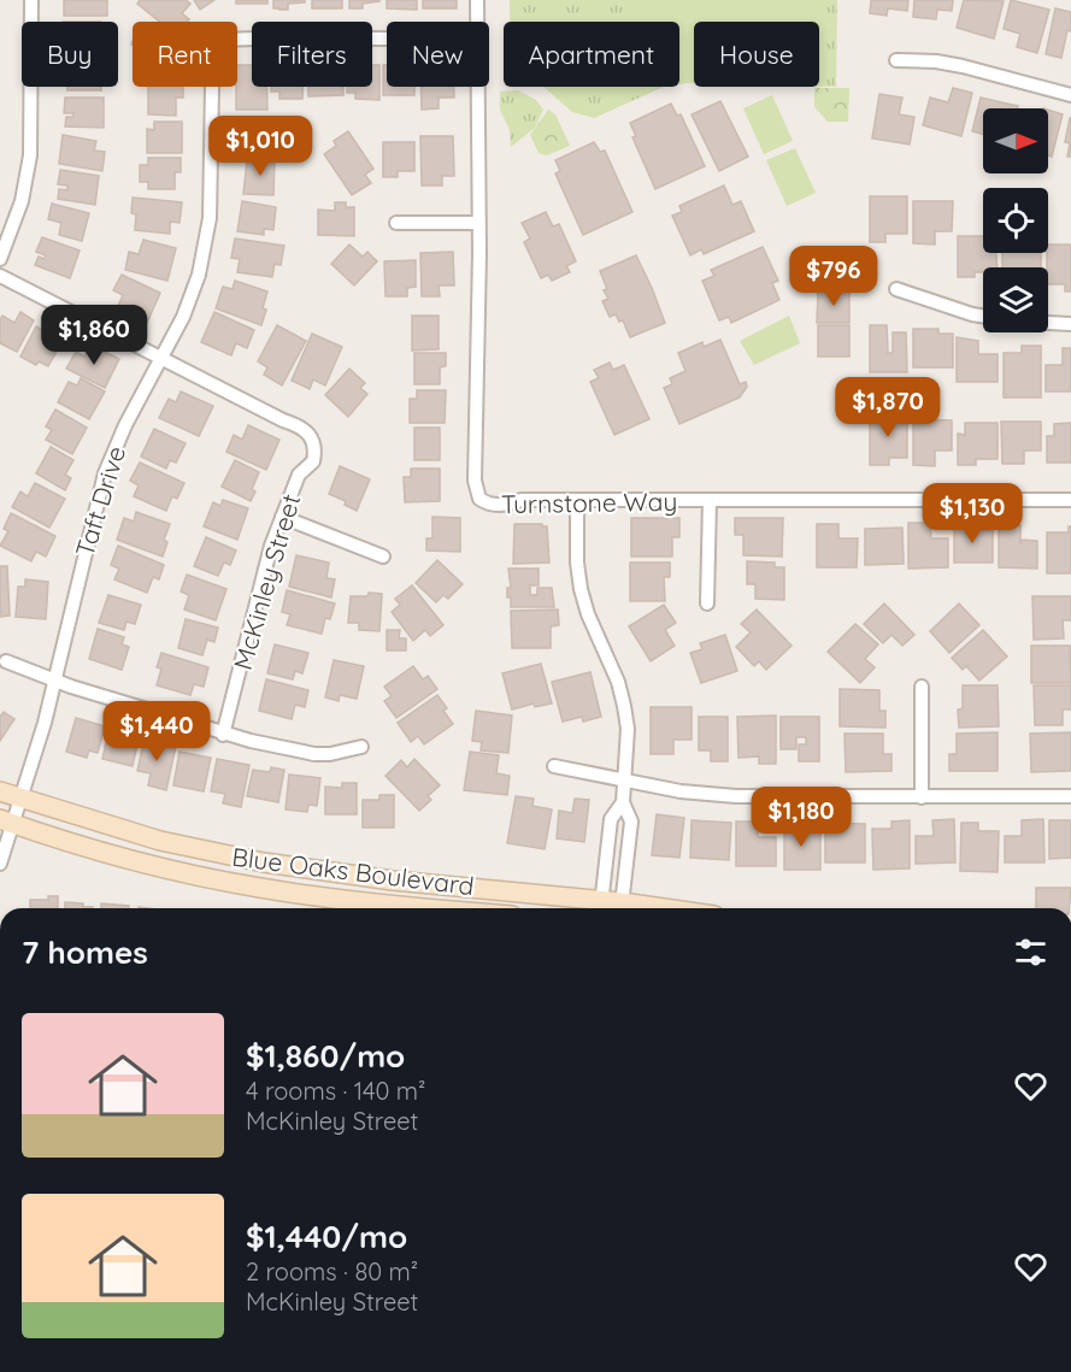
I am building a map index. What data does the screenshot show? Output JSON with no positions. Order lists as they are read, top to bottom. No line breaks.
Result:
{"streets":{"main road":["Blue Oaks Boulevard"],"street":["Taft Drive","Turnstone Way","McKinley Street"]},"crossings":[["Taft Drive","McKinley Street"],["Taft Drive","Blue Oaks Boulevard"]],"north":"right","page":{"chip":["Buy","Rent","Filters","New","Apartment","House"],"price":["$1,010","$796","$1,860","$1,870","$1,130","$1,440","$1,180"],"heading":"7 homes","list":[{"name":"$1,860/mo","note":"4 rooms · 140 m² · McKinley Street"},{"name":"$1,440/mo","note":"2 rooms · 80 m² · McKinley Street"}]}}
